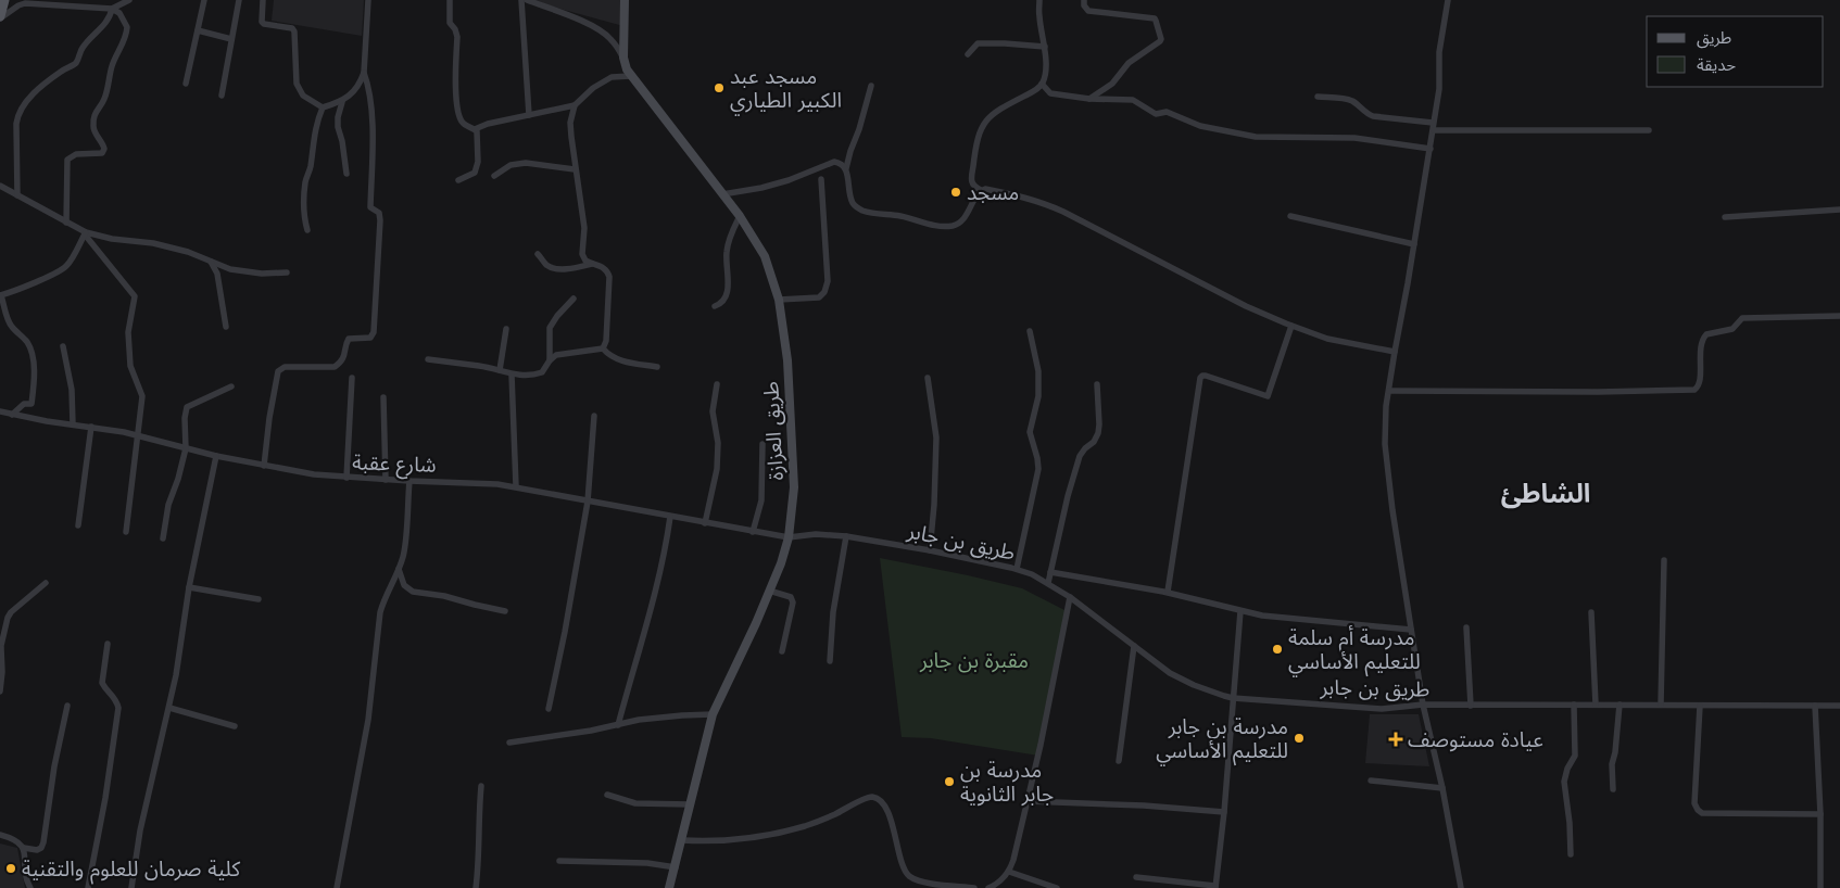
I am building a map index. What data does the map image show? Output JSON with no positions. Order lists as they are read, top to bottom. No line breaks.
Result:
{"streets":{"street":["طريق العزازة","شارع عقبة","طريق بن جابر"]},"crossings":[["طريق العزازة","شارع عقبة"],["طريق العزازة","طريق بن جابر"],["شارع عقبة","طريق بن جابر"]],"districts":["الشاطئ"],"parks":["مقبرة بن جابر"],"places":{"other":["مسجد عبد الكبير الطياري","مسجد","مدرسة أم سلمة للتعليم الأساسي","مدرسة بن جابر للتعليم الأساسي","مدرسة بن جابر الثانوية","كلية صرمان للعلوم والتقنية"],"health":["عيادة مستوصف"]},"legend":["طريق","حديقة"]}
